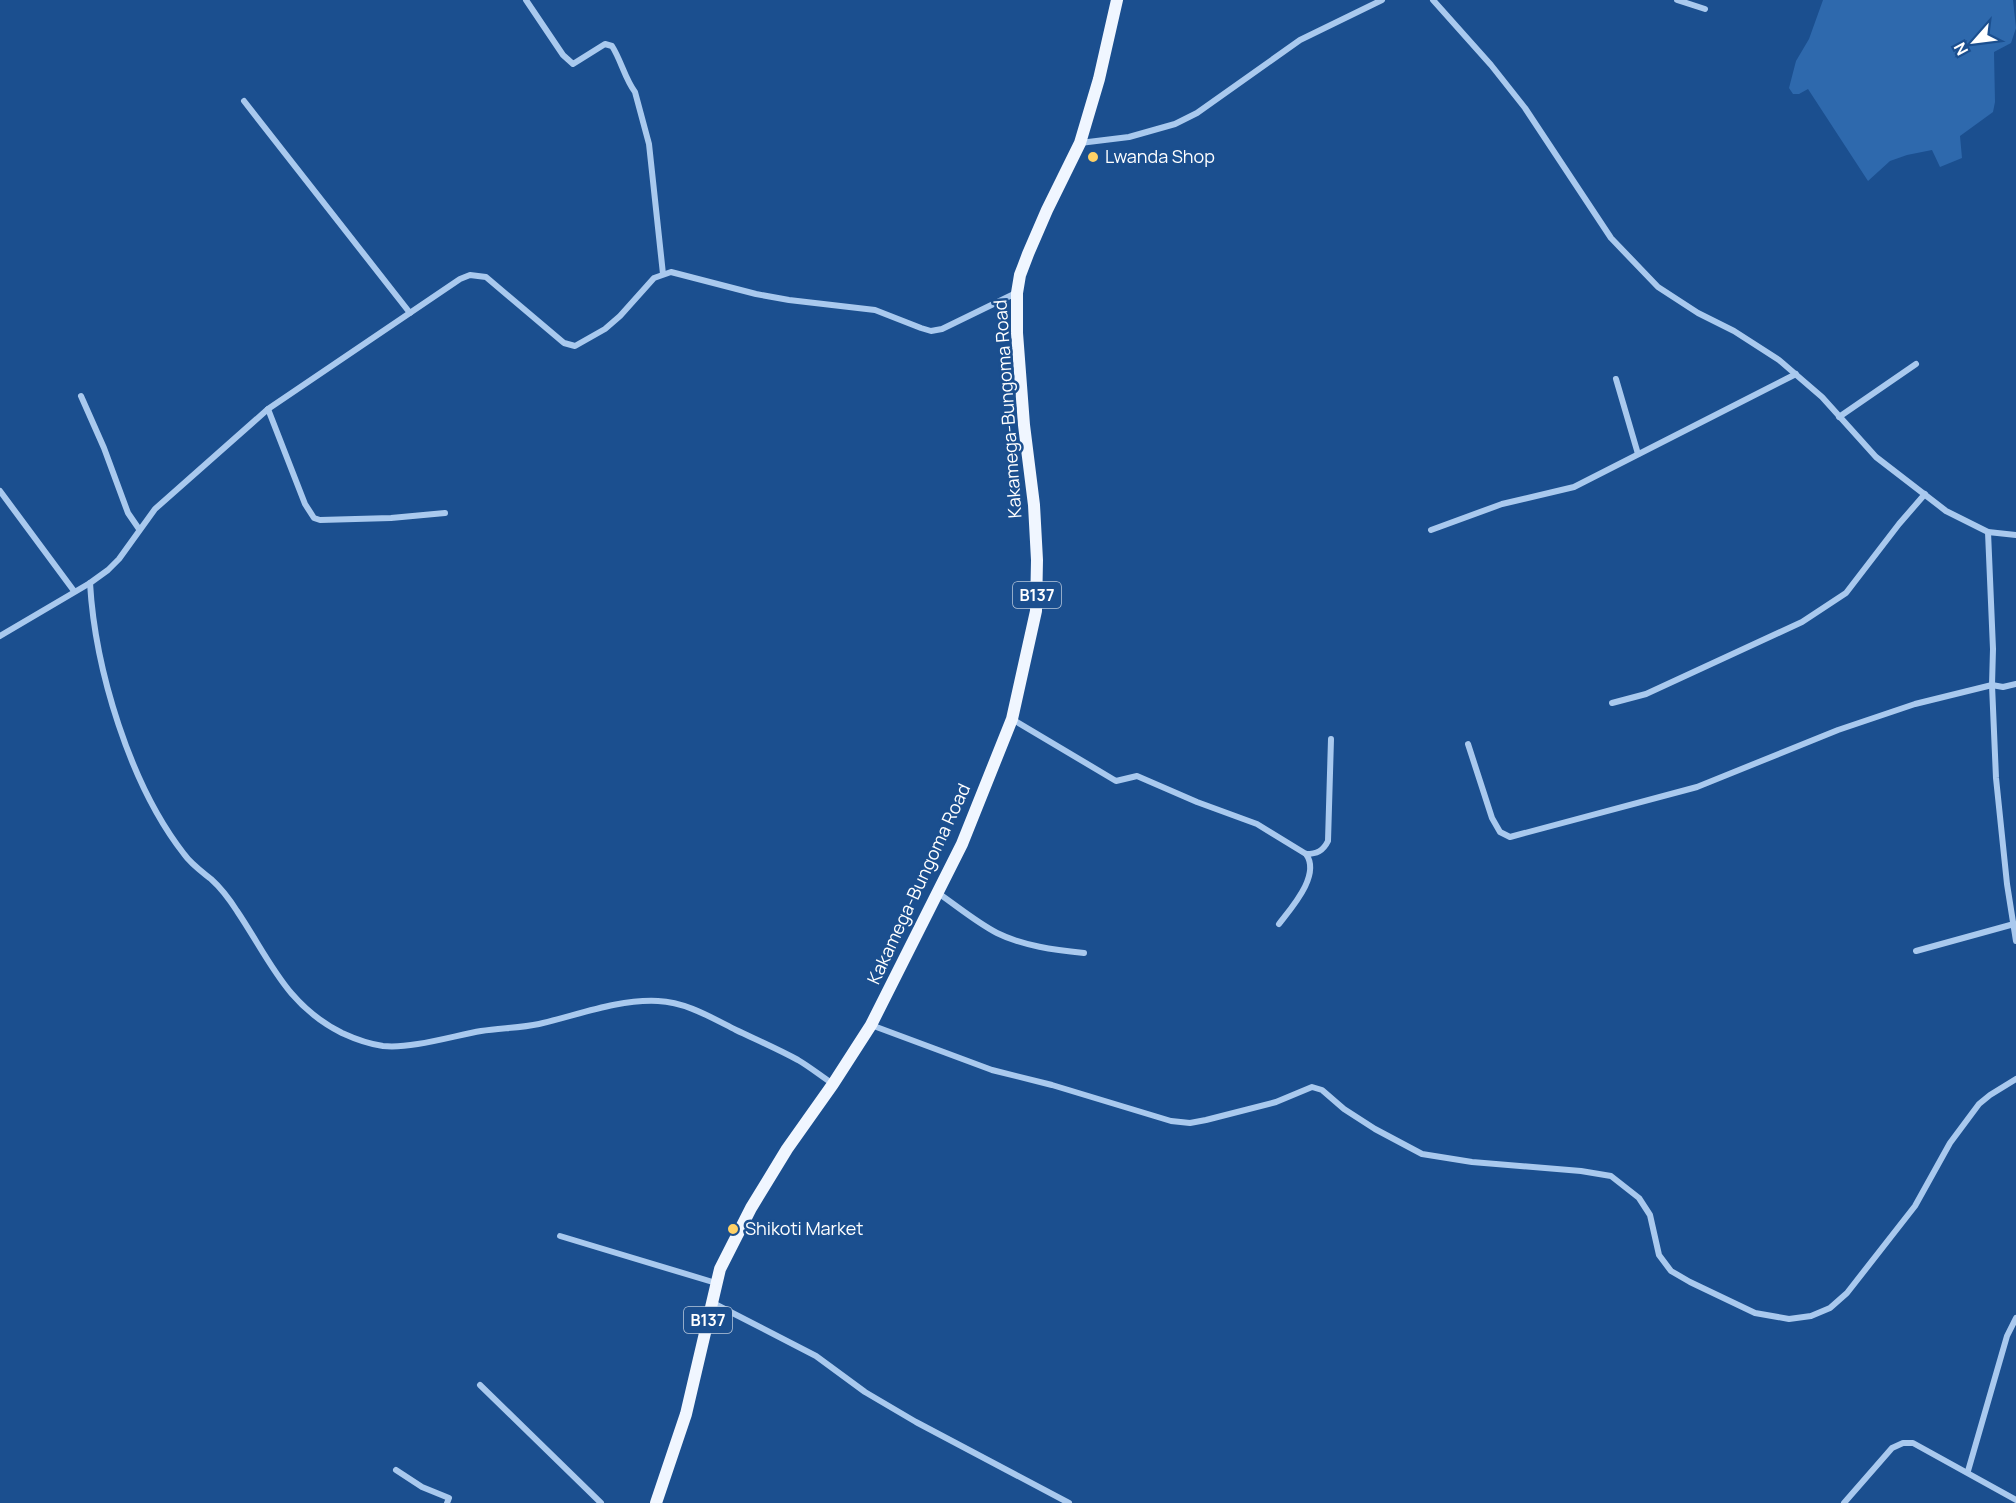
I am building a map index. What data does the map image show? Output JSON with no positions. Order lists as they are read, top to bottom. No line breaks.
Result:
{"streets":{"main road":["Kakamega-Bungoma Road","B137"]},"places":["Lwanda Shop","Shikoti Market"],"north":"bottom left"}
